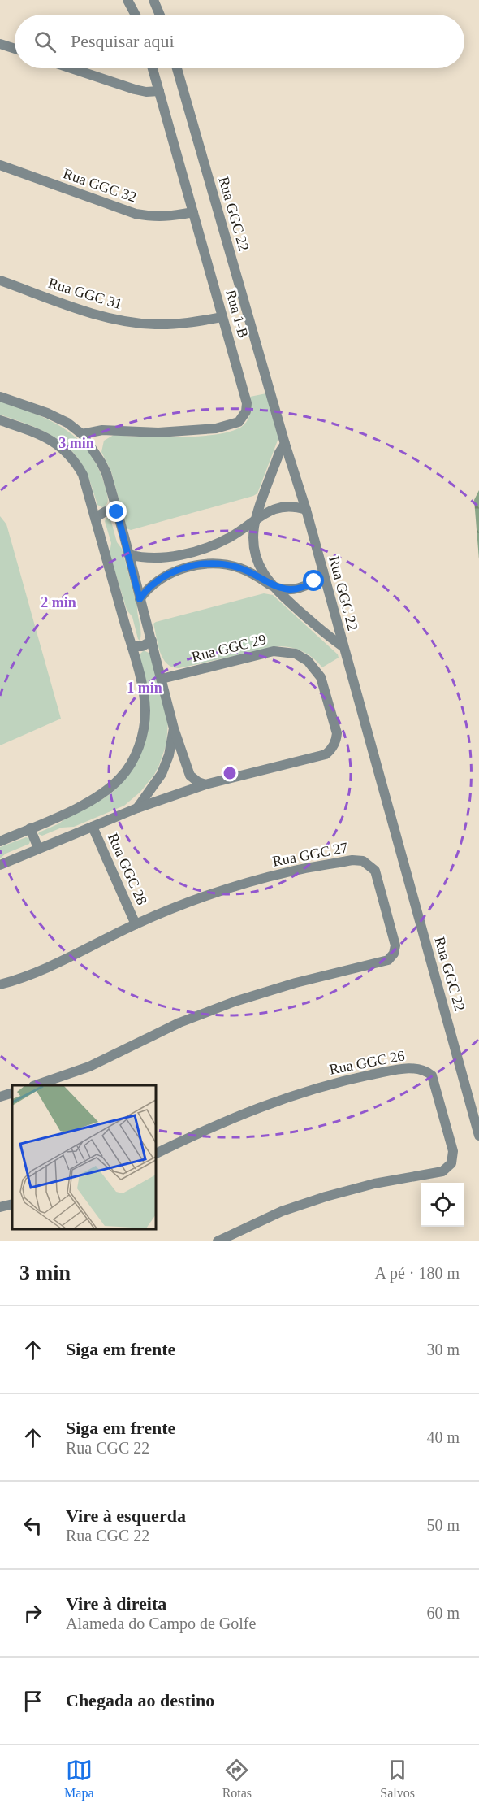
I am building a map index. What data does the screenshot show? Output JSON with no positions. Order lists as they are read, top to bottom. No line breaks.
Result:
{"streets":{"street":["Rua GGC 32","Rua GGC 22","Rua GGC 31","Rua 1-B","Rua GGC 29","Rua GGC 27","Rua GGC 28","Rua GGC 26"]},"crossings":[["Rua GGC 32","Rua 1-B"],["Rua GGC 31","Rua 1-B"],["Rua GGC 29","Rua GGC 28"],["Rua GGC 27","Rua GGC 28"]],"page":{"search":"Pesquisar aqui","heading":["3 min","A pé · 180 m"],"list":[["Siga em frente","30 m"],["Siga em frente","Rua CGC 22","40 m"],["Vire à esquerda","Rua CGC 22","50 m"],["Vire à direita","Alameda do Campo de Golfe","60 m"],"Chegada ao destino"],"nav":["Mapa","Rotas","Salvos"]},"rings":["3 min","2 min","1 min"]}
